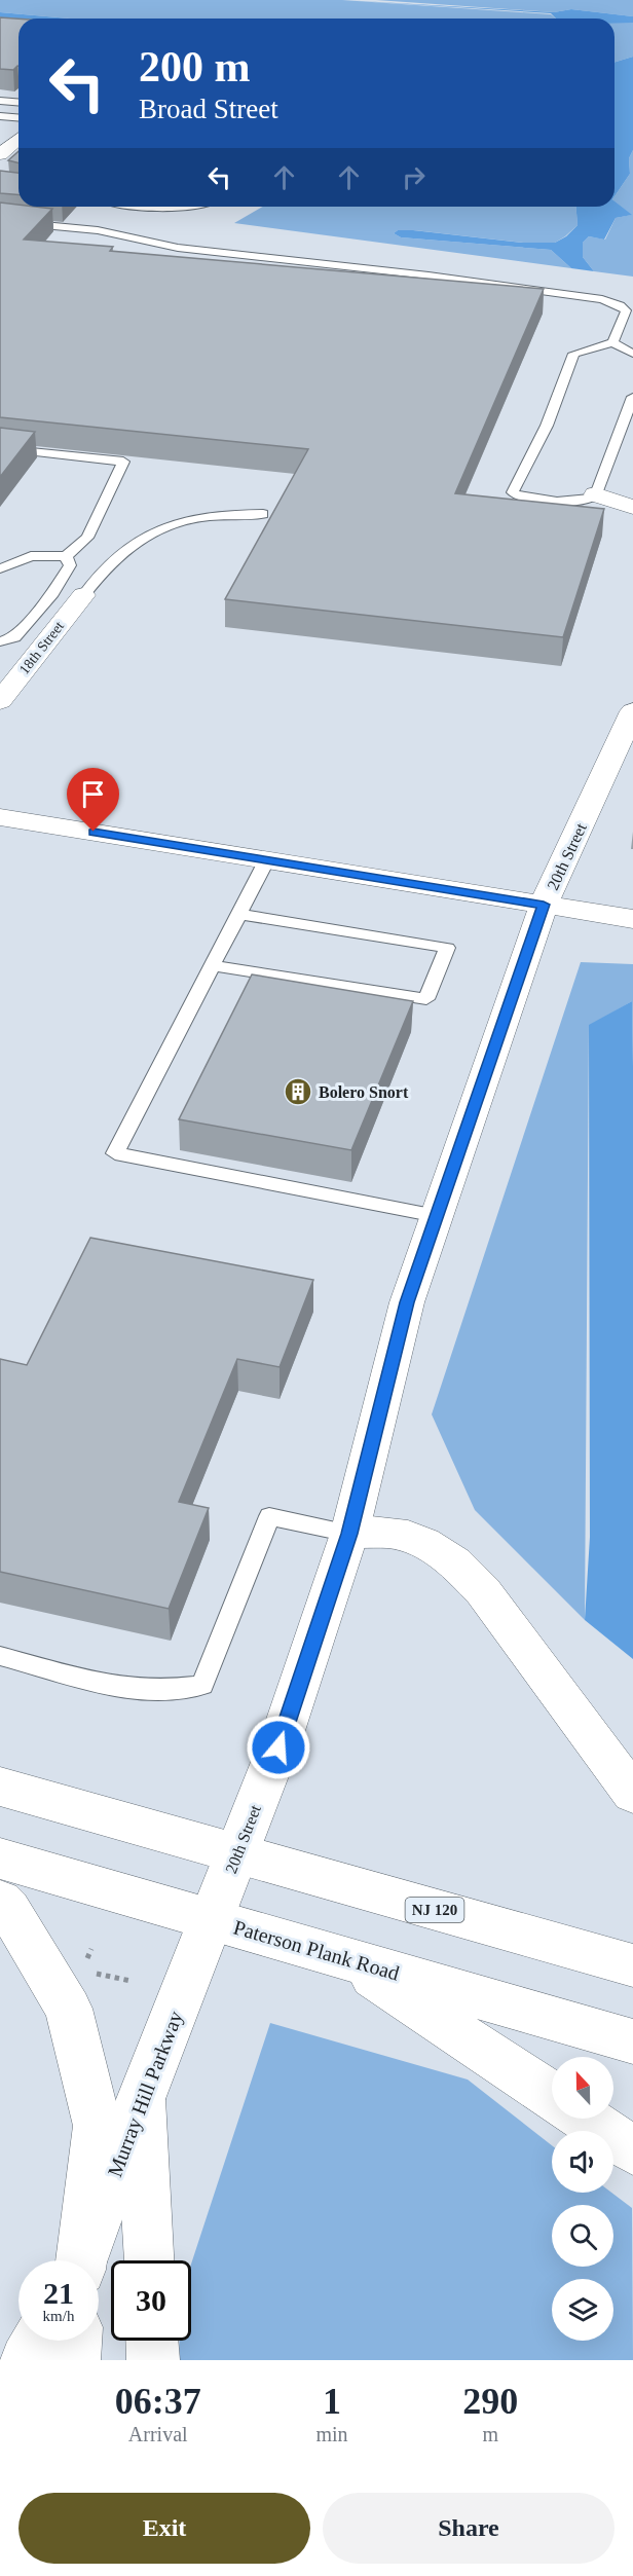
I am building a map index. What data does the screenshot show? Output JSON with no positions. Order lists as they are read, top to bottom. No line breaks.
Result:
{"streets":{"street":["18th Street","20th Street","NJ 120","Paterson Plank Road","Murray Hill Parkway"]},"crossings":[["20th Street","NJ 120"],["20th Street","Paterson Plank Road"],["20th Street","Murray Hill Parkway"],["Paterson Plank Road","Murray Hill Parkway"]],"places":{"building":["Bolero Snort"]},"north":"top","page":{"turn":["200 m","Broad Street"],"speed":"21 km/h","limit":"30","eta":["06:37","Arrival","1","min","290","m"],"buttons":["Exit","Share"]}}
